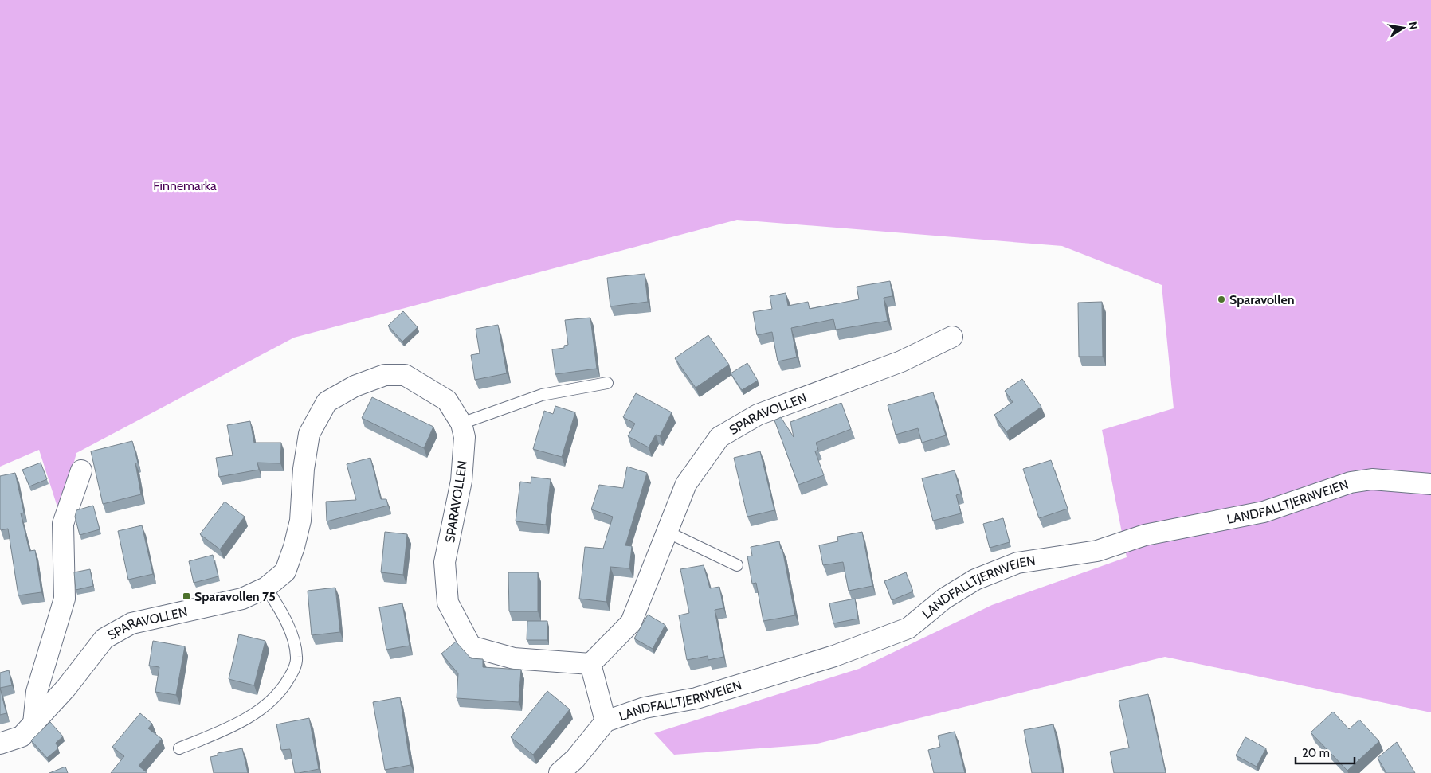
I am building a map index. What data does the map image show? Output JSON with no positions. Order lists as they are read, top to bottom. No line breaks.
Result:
{"streets":{"street":["SPARAVOLLEN","LANDFALLTJERNVEIEN"]},"parks":["Finnemarka"],"places":{"other":["Sparavollen"],"transit":["Sparavollen 75"]},"scale_bar":"20 m","north":"right"}
